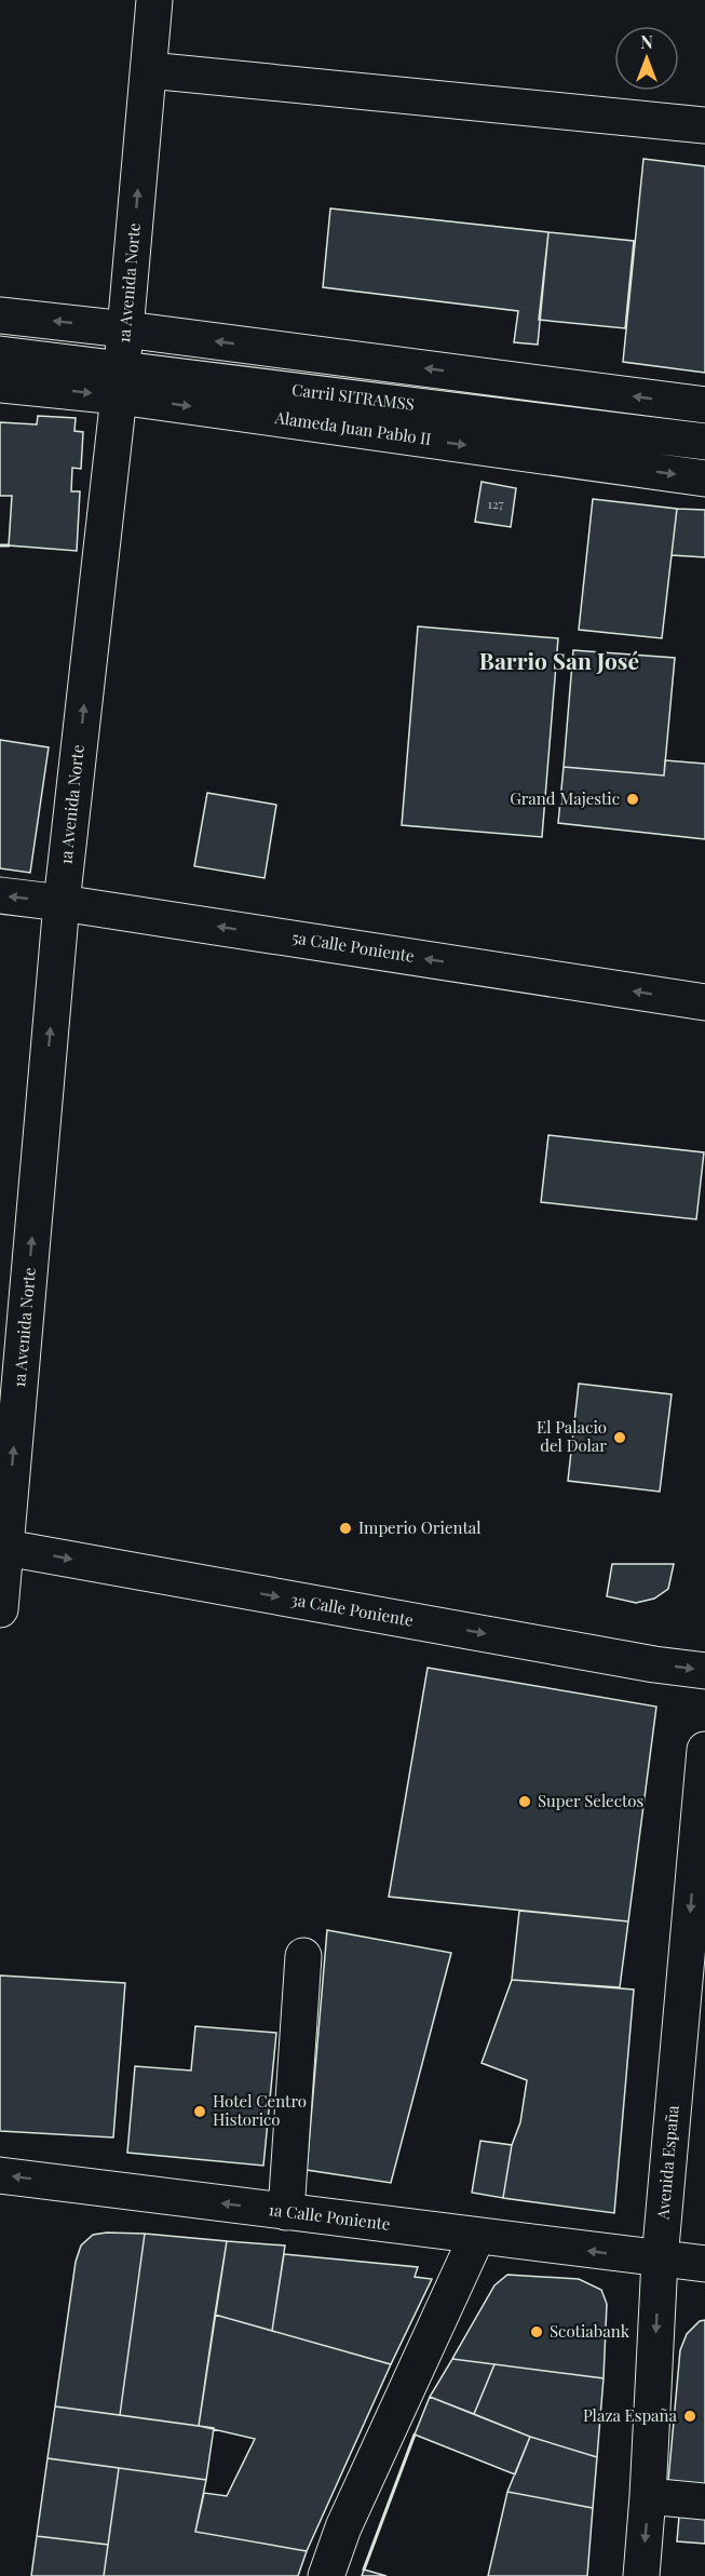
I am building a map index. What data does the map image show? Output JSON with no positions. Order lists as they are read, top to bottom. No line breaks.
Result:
{"streets":{"main road":["1a Avenida Norte","Carril SITRAMSS","Alameda Juan Pablo II","5a Calle Poniente","3a Calle Poniente","Avenida España","1a Calle Poniente"]},"crossings":[["1a Avenida Norte","Carril SITRAMSS"],["1a Avenida Norte","Alameda Juan Pablo II"],["1a Avenida Norte","5a Calle Poniente"],["1a Avenida Norte","3a Calle Poniente"],["Carril SITRAMSS","Alameda Juan Pablo II"],["Avenida España","1a Calle Poniente"]],"one_way":["1a Avenida Norte","5a Calle Poniente","3a Calle Poniente","1a Calle Poniente"],"districts":["Barrio San José"],"places":["Grand Majestic","El Palacio del Dolar","Imperio Oriental","Super Selectos","Hotel Centro Historico","Scotiabank","Plaza España"],"house_numbers":["127"],"north":"top"}
